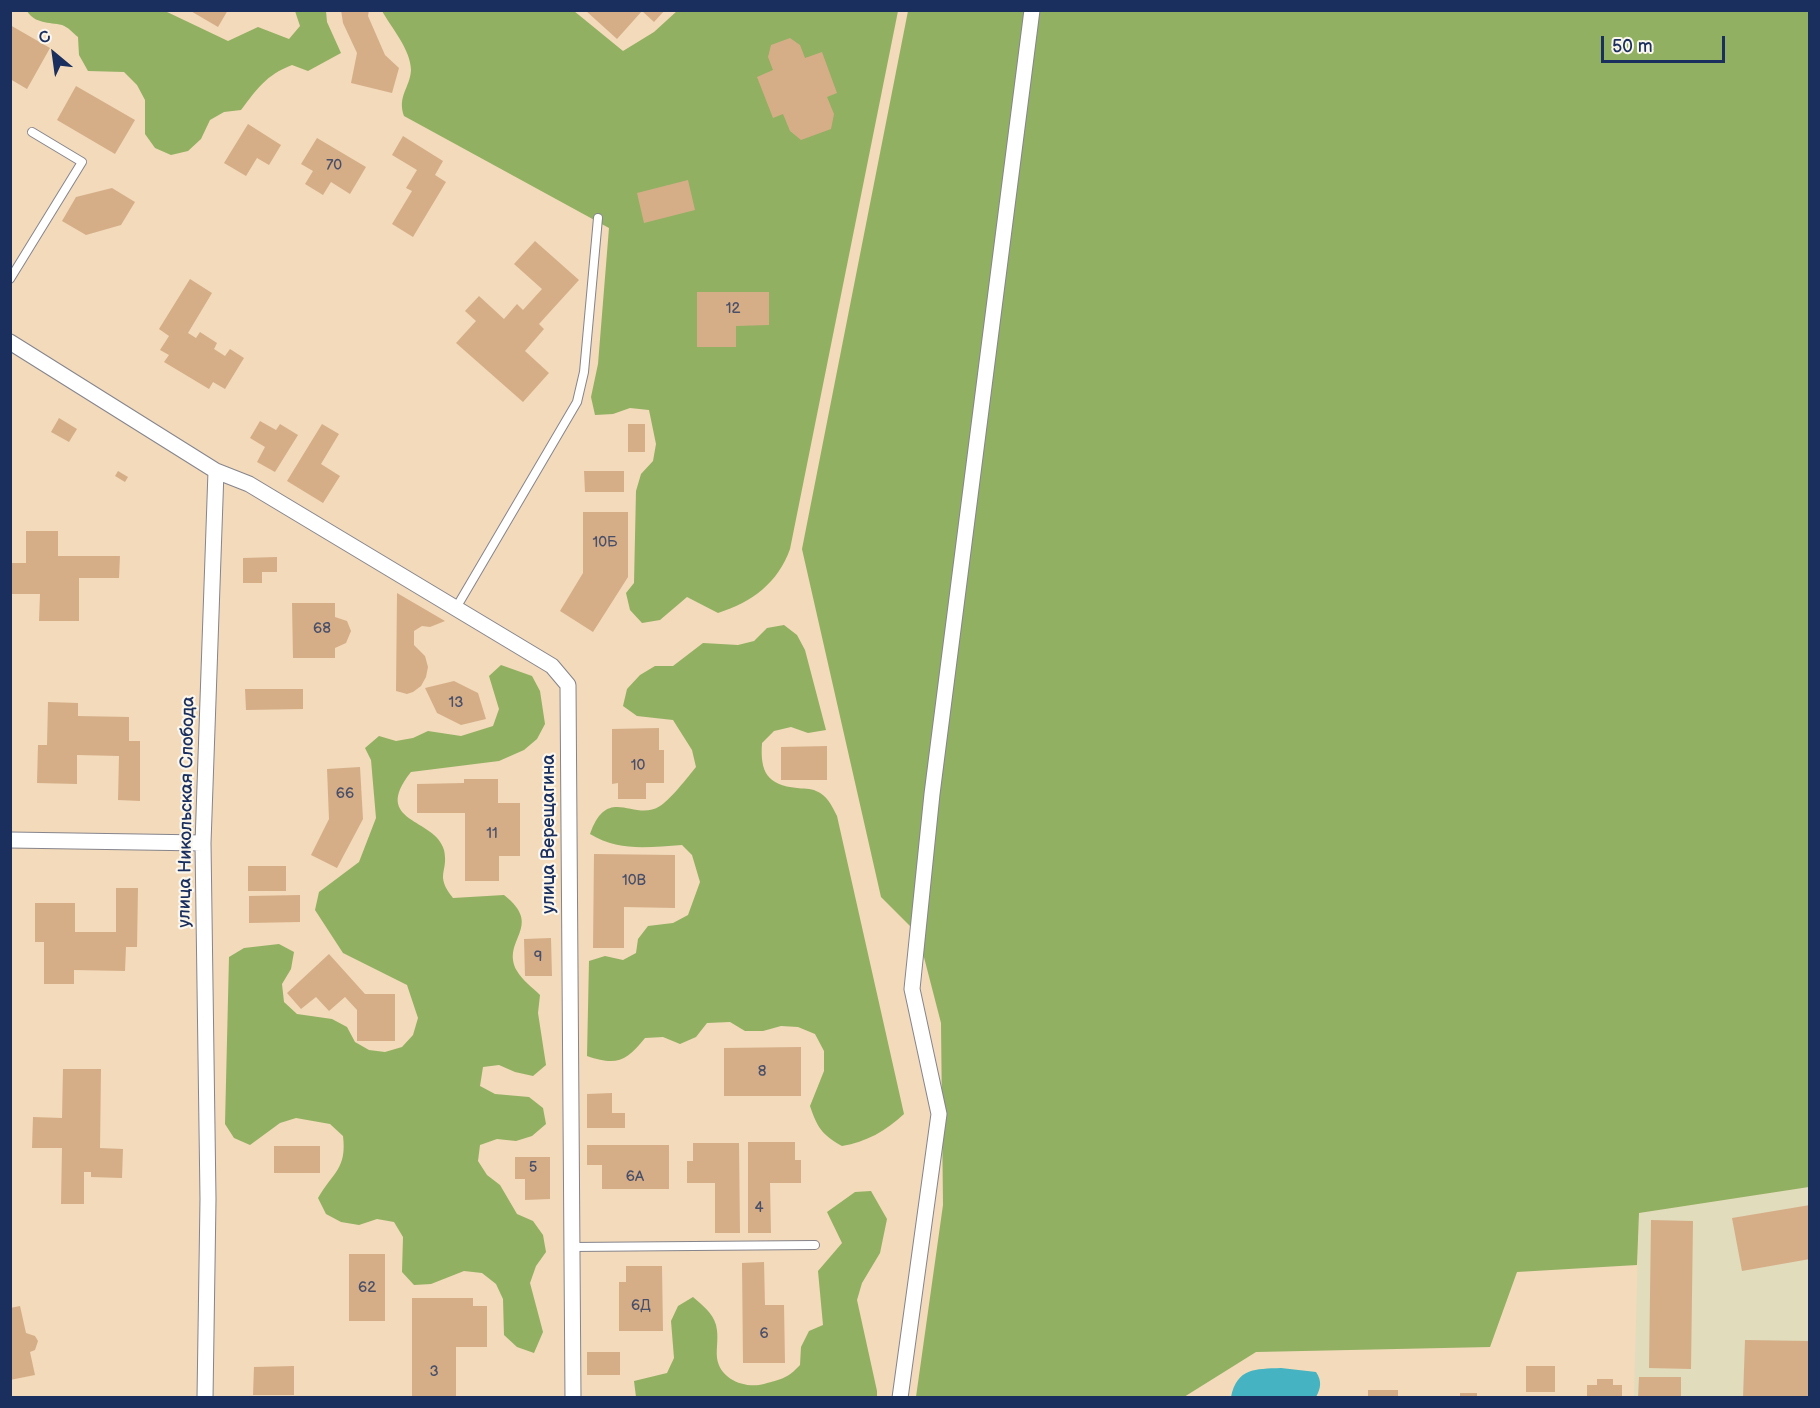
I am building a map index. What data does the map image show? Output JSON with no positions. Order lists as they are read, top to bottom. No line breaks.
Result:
{"streets":{"street":["улица Никольская Слобода","улица Верещагина"]},"crossings":[["улица Никольская Слобода","улица Верещагина"]],"house_numbers":["70","12","10Б","68","13","10","66","11","10В","9","8","5","6А","4","62","6Д","6","3"],"scale_bar":"50 m","north":"top left"}
